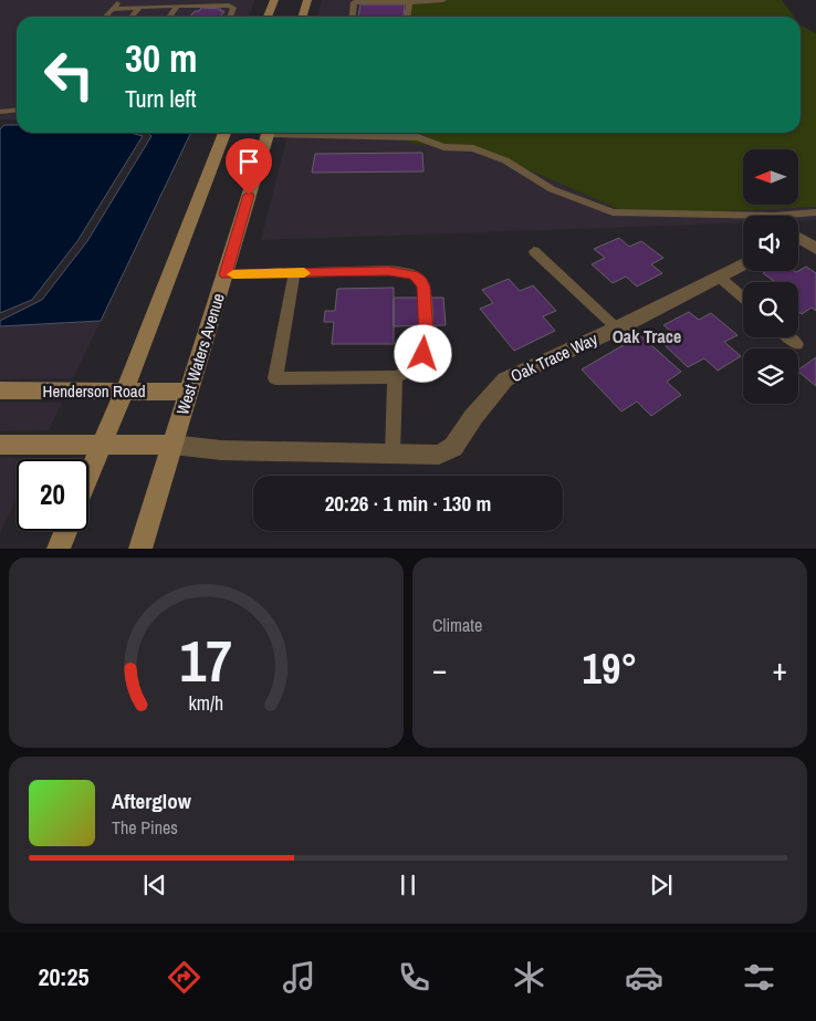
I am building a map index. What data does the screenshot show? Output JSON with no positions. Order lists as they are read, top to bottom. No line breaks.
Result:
{"streets":{"main road":["West Waters Avenue","Henderson Road"],"street":["Oak Trace Way"]},"crossings":[["West Waters Avenue","Oak Trace Way"],["West Waters Avenue","Henderson Road"]],"districts":["Oak Trace"],"north":"left","page":{"turn":["30 m","Turn left"],"limit":"20","trip":"20:26 · 1 min · 130 m","tile":"Climate","heat":["−","19°","+"],"song":["Afterglow","The Pines"],"tabs":"20:25","gauge":["17","km/h"]}}
